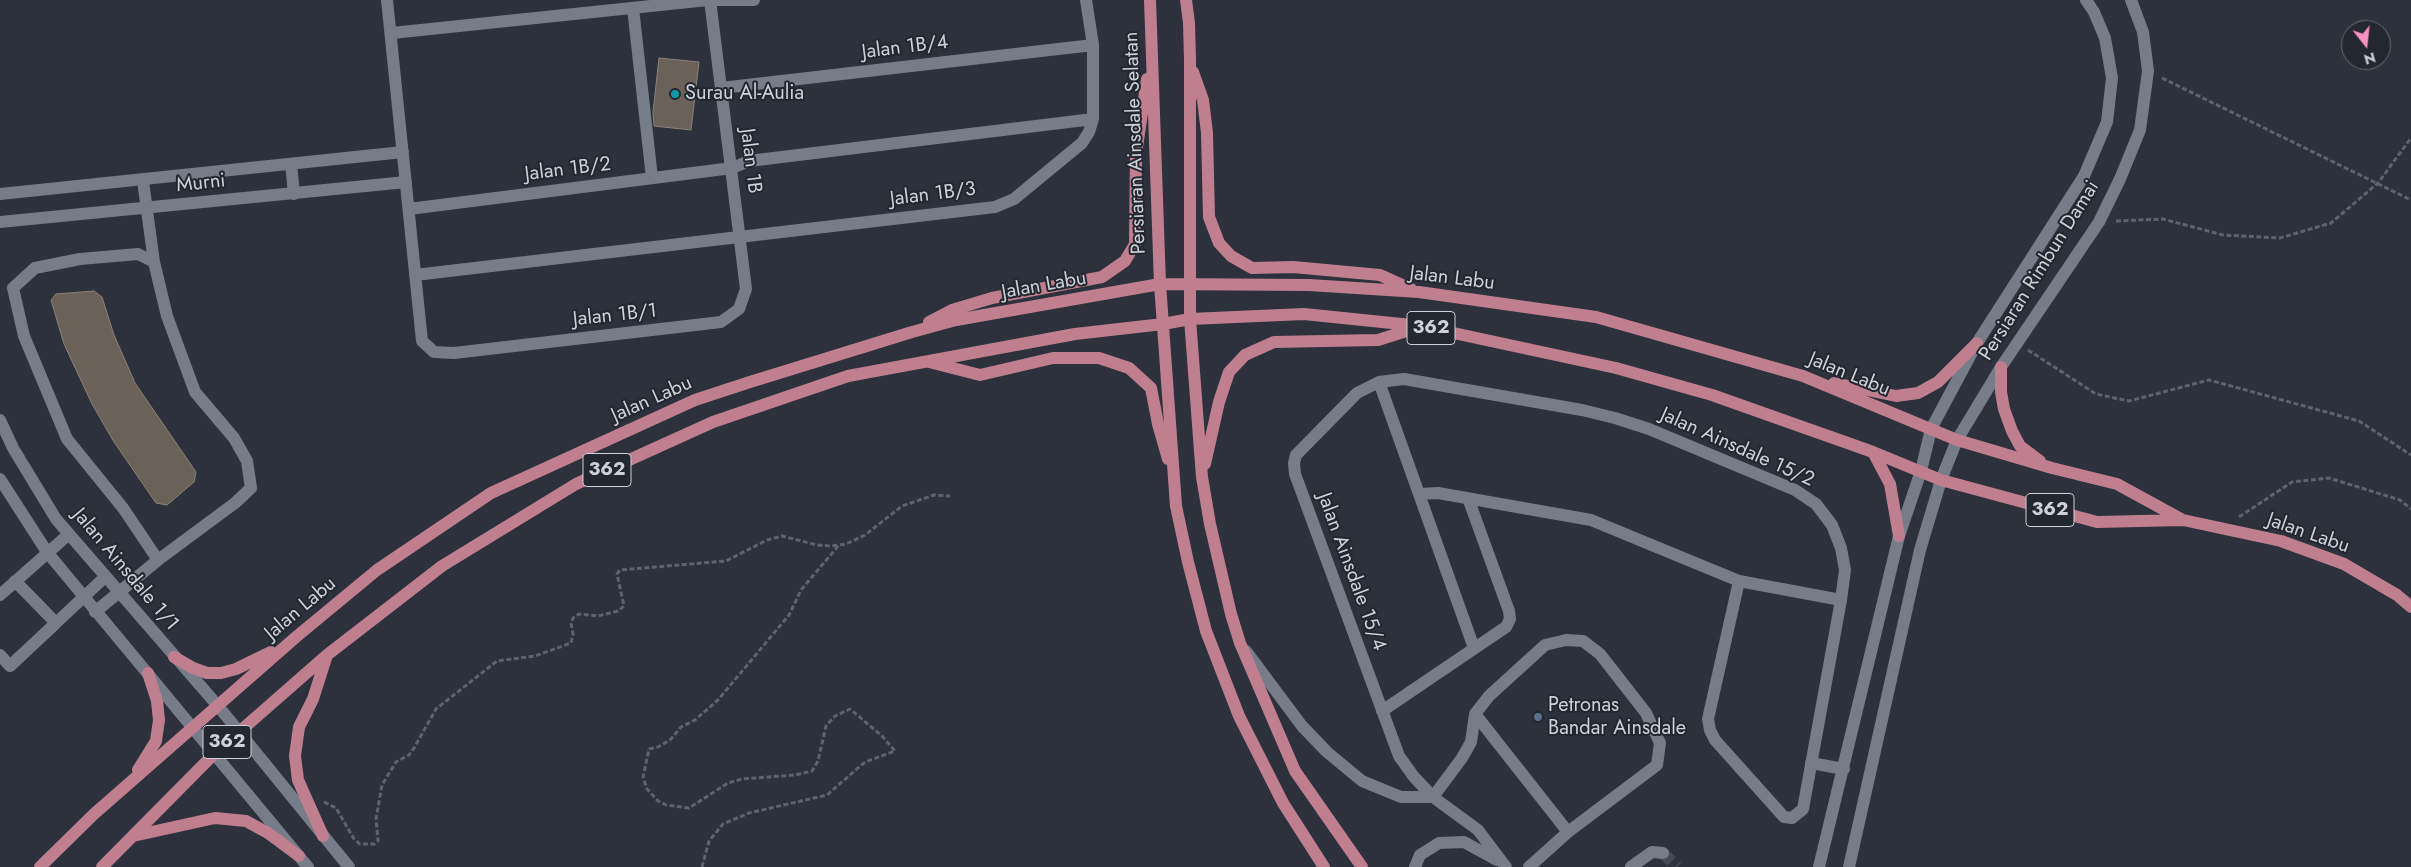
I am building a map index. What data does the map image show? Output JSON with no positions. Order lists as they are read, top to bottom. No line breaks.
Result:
{"streets":{"main road":["Persiaran Ainsdale Selatan","Jalan Labu","362"],"street":["Jalan 1B/4","Jalan 1B","Jalan 1B/2","Murni","Jalan 1B/3","Persiaran Rimbun Damai","Jalan 1B/1","Jalan Ainsdale 15/2","Jalan Ainsdale 1/1","Jalan Ainsdale 15/4"]},"crossings":[["Jalan 1B/4","Jalan 1B"],["Persiaran Ainsdale Selatan","Jalan Labu"],["Jalan 1B","Jalan 1B/2"],["Jalan 1B","Jalan 1B/3"],["Jalan 1B","Jalan 1B/1"],["Jalan 1B/2","Jalan 1B/3"],["Jalan 1B/3","Jalan 1B/1"],["Persiaran Rimbun Damai","Jalan Labu"],["Jalan Labu","Jalan Ainsdale 1/1"],["Jalan Ainsdale 15/2","Jalan Ainsdale 15/4"]],"places":["Surau Al-Aulia","Petronas Bandar Ainsdale"],"north":"bottom"}
